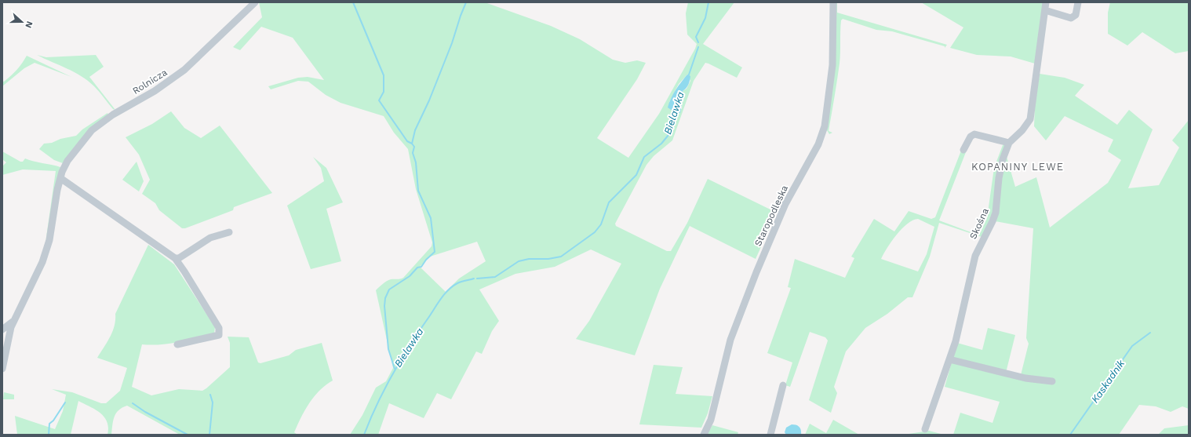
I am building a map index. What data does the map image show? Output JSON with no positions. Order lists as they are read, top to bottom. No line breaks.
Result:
{"streets":{"street":["Rolnicza","Staropodleska","Skośna"]},"districts":["KOPANINY LEWE"],"water":["Bielawka","Kaskadnik"],"north":"right"}
